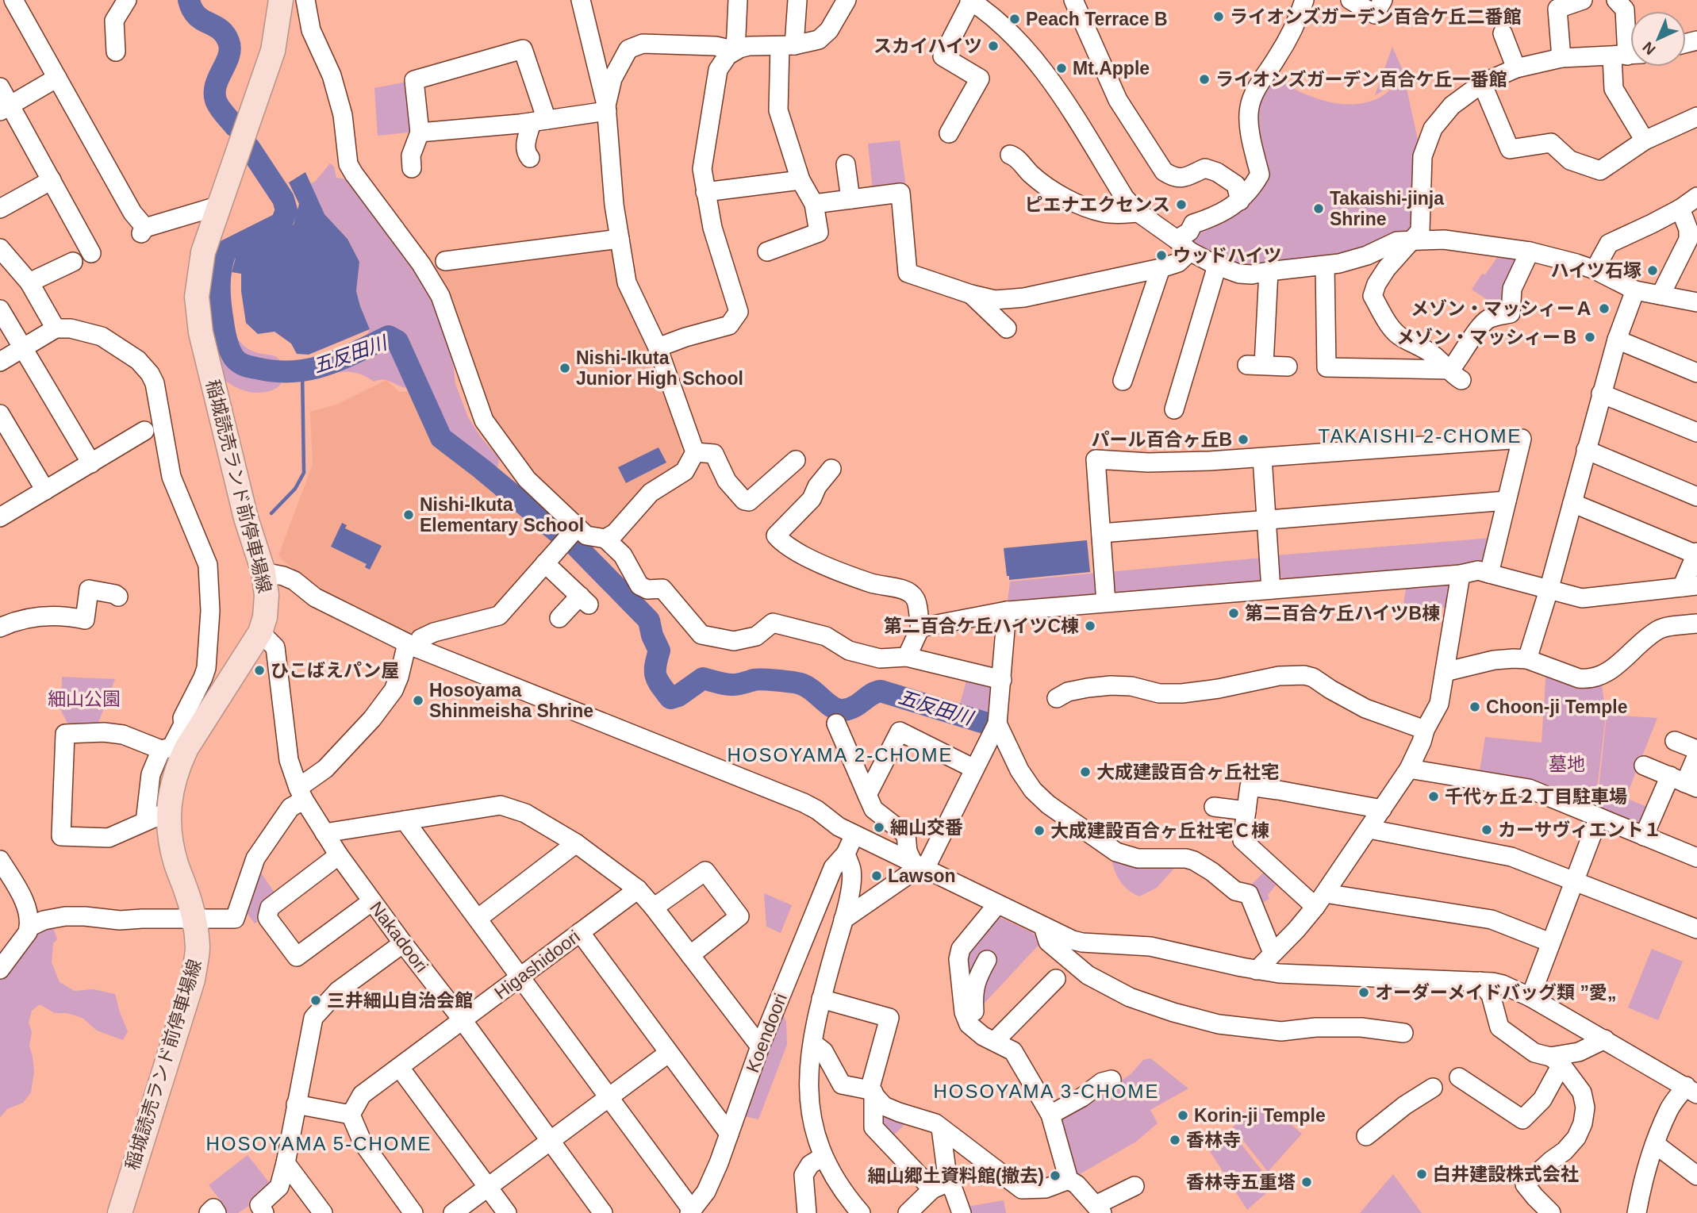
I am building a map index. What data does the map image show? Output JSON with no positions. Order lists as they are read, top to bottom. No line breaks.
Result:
{"streets":{"main road":["稲城読売ランド前停車場線"],"street":["Nakadoori","Higashidoori","Koendoori"]},"crossings":[["稲城読売ランド前停車場線","Nakadoori"],["Nakadoori","Higashidoori"]],"districts":["TAKAISHI 2-CHOME","HOSOYAMA 2-CHOME","HOSOYAMA 3-CHOME","HOSOYAMA 5-CHOME"],"water":["五反田川"],"parks":["細山公園","墓地"],"places":["ライオンズガーデン百合ケ丘二番館","Peach Terrace B","スカイハイツ","Mt.Apple","ライオンズガーデン百合ケ丘一番館","ピエナエクセンス","Takaishi-jinja Shrine","ウッドハイツ","ハイツ石塚","メゾン・マッシィーＡ","メゾン・マッシィーＢ","Nishi-Ikuta Junior High School","パール百合ヶ丘B","Nishi-Ikuta Elementary School","第二百合ケ丘ハイツB棟","第二百合ケ丘ハイツC棟","ひこばえパン屋","Hosoyama Shinmeisha Shrine","Choon-ji Temple","大成建設百合ヶ丘社宅","千代ヶ丘２丁目駐車場","細山交番","カーサヴィエント１","大成建設百合ヶ丘社宅Ｃ棟","Lawson","オーダーメイドバッグ類 ”愛„","三井細山自治会館","Korin-ji Temple","香林寺","白井建設株式会社","細山郷土資料館(撤去)","香林寺五重塔"],"north":"bottom left"}
